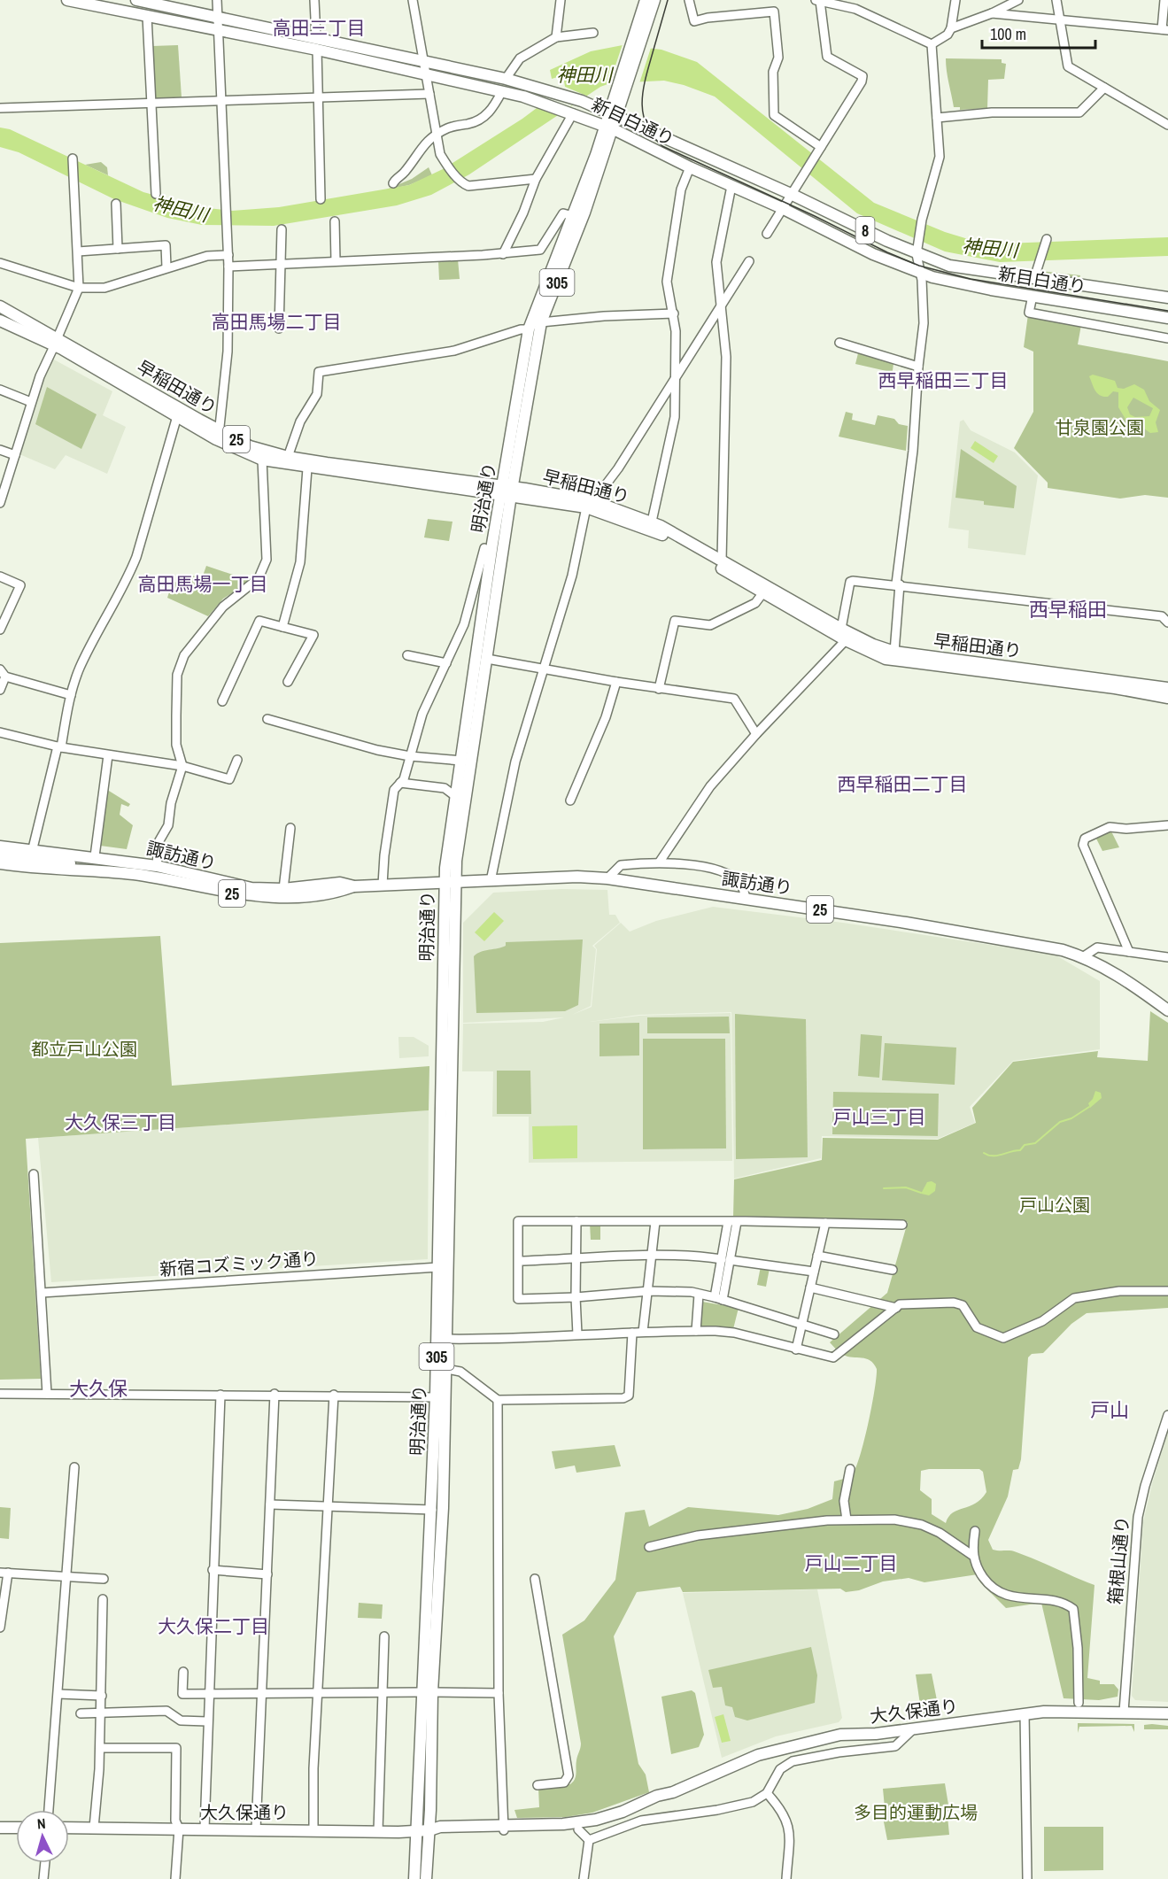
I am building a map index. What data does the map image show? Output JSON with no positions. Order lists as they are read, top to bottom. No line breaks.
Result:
{"streets":{"main road":["新目白通り","8","305","早稲田通り","25","明治通り","諏訪通り","大久保通り"],"street":["新宿コズミック通り","箱根山通り"]},"crossings":[["新目白通り","明治通り"],["早稲田通り","明治通り"],["25","諏訪通り"],["明治通り","諏訪通り"],["明治通り","新宿コズミック通り"],["明治通り","大久保通り"],["箱根山通り","大久保通り"]],"districts":["高田三丁目","高田馬場二丁目","西早稲田三丁目","高田馬場一丁目","西早稲田","西早稲田二丁目","戸山三丁目","大久保三丁目","大久保","戸山","戸山二丁目","大久保二丁目"],"water":["神田川"],"parks":["甘泉園公園","都立戸山公園","戸山公園","多目的運動広場"],"scale_bar":"100 m","north":"top"}
